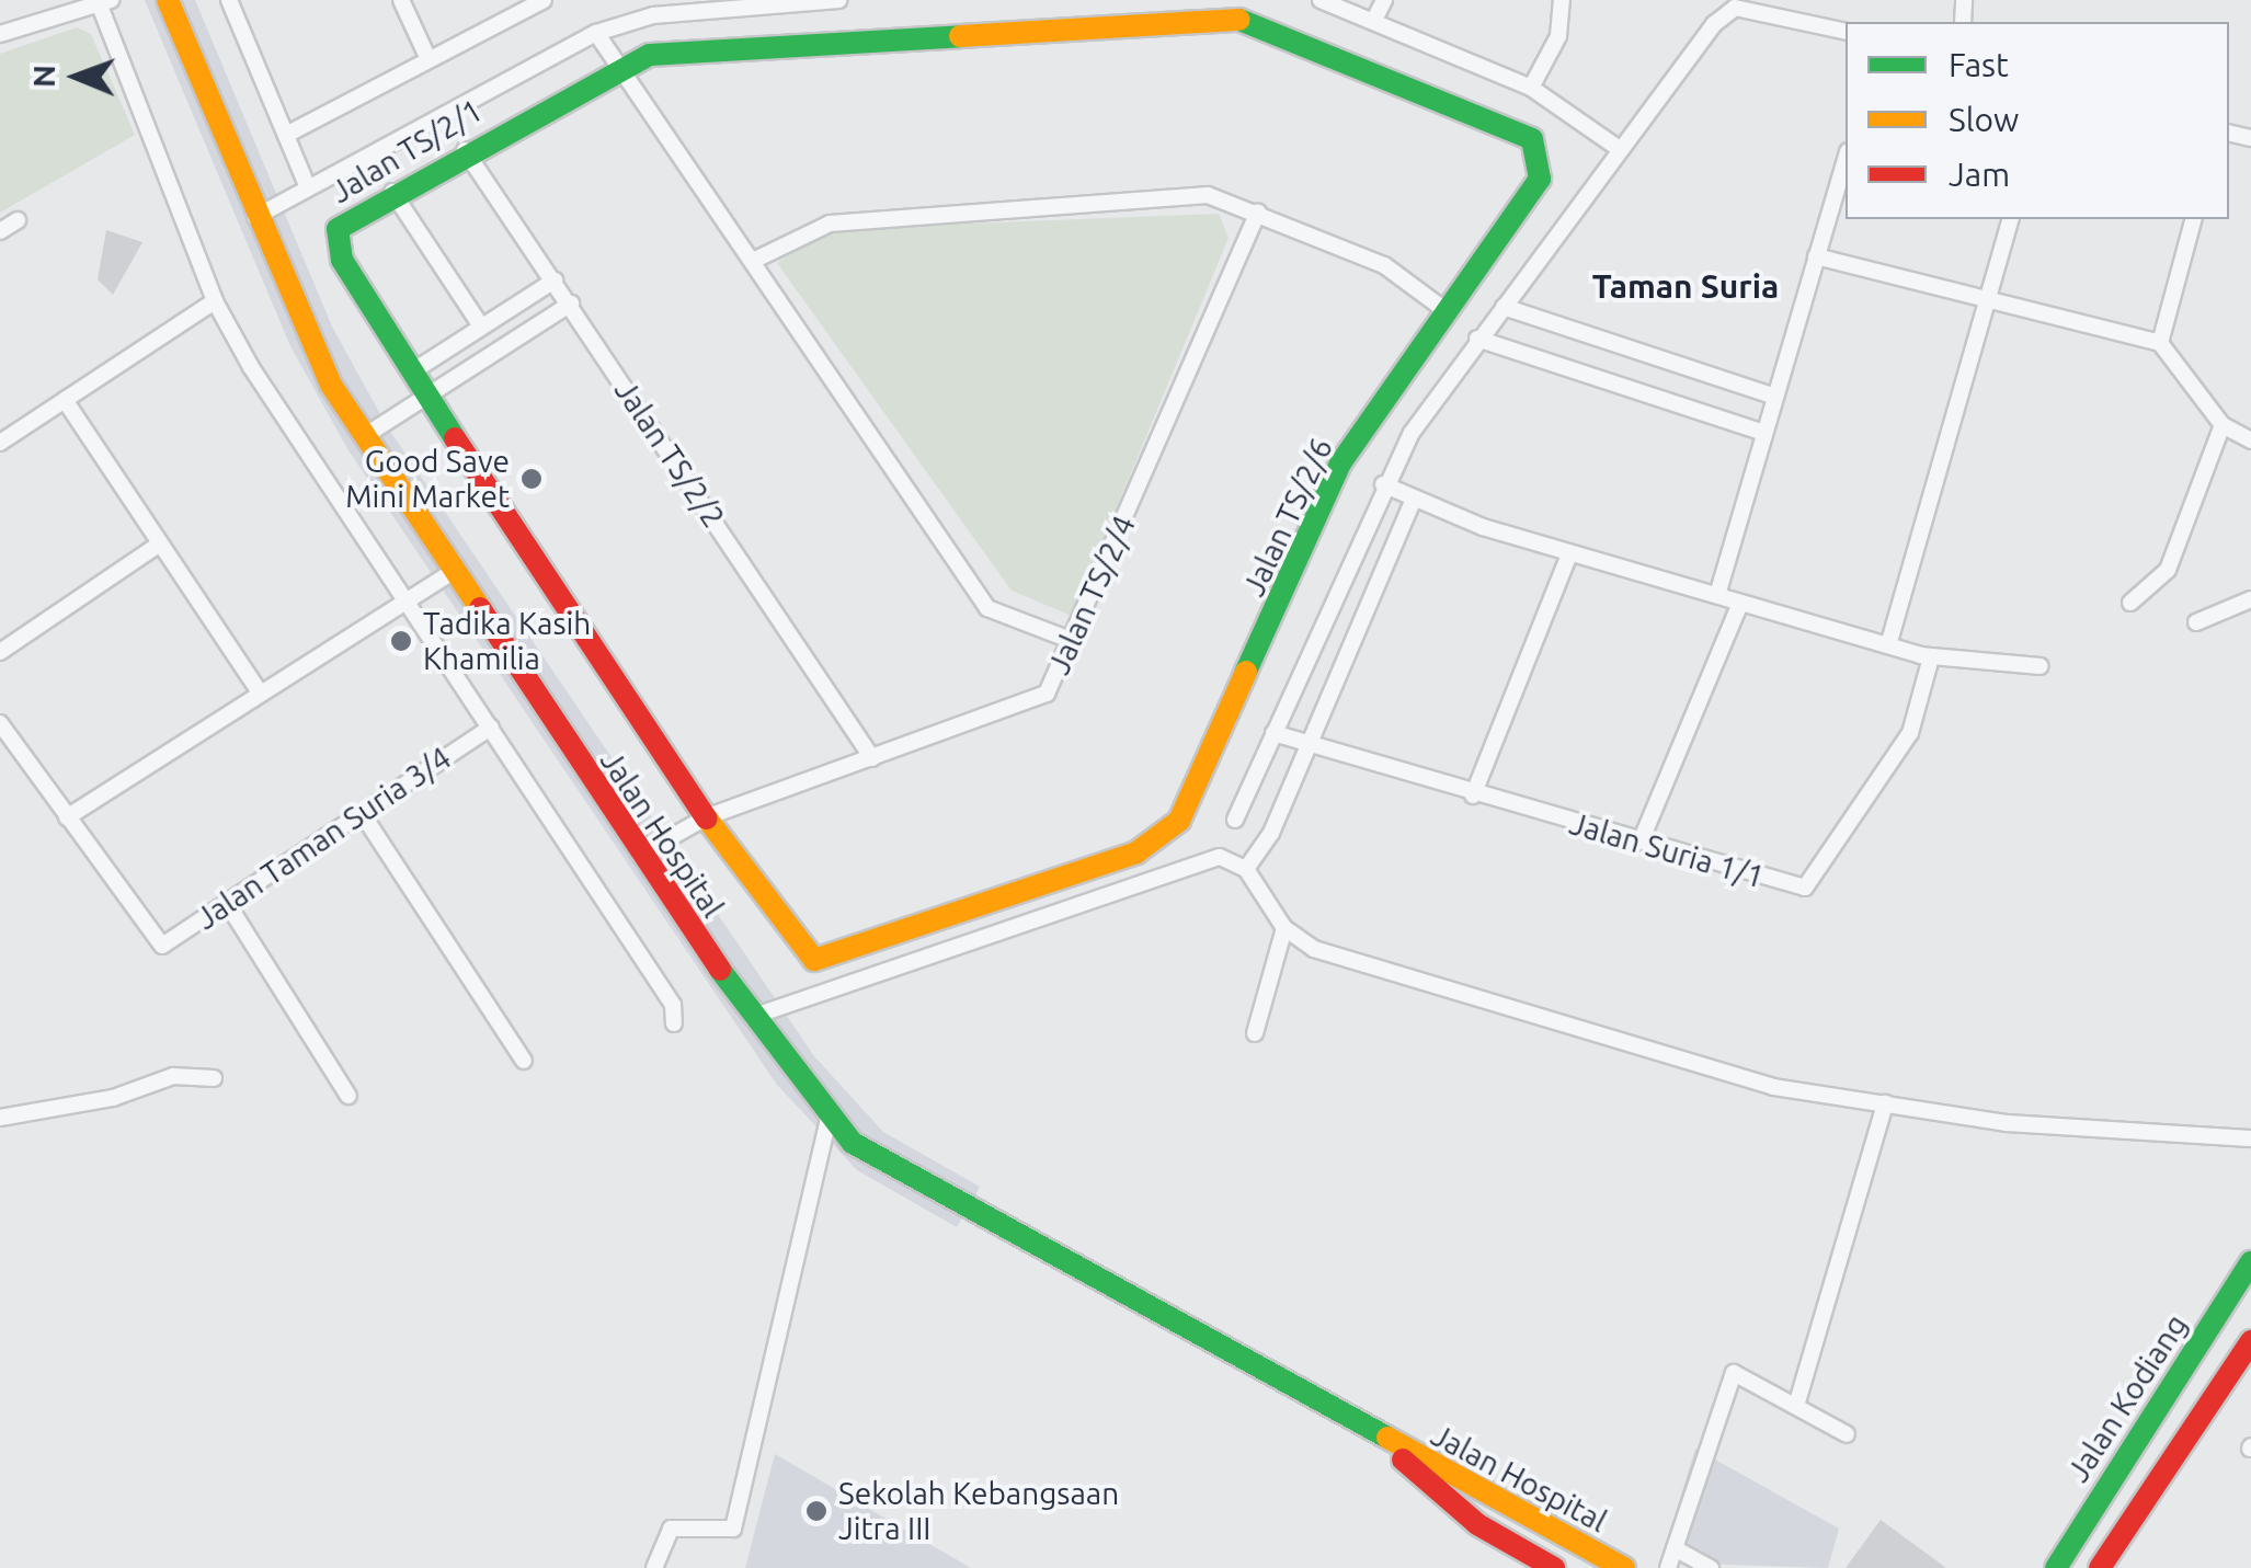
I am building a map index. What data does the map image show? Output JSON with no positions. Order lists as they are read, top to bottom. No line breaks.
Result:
{"streets":{"main road":["Jalan TS/2/1","Jalan TS/2/6","Jalan Hospital","Jalan Kodiang"],"street":["Jalan TS/2/2","Jalan TS/2/4","Jalan Taman Suria 3/4","Jalan Suria 1/1"]},"crossings":[["Jalan TS/2/1","Jalan TS/2/2"],["Jalan TS/2/1","Jalan TS/2/6"],["Jalan TS/2/2","Jalan TS/2/4"],["Jalan TS/2/6","Jalan TS/2/4"],["Jalan TS/2/4","Jalan Hospital"]],"districts":["Taman Suria"],"places":["Good Save Mini Market","Tadika Kasih Khamilia","Sekolah Kebangsaan Jitra III"],"legend":["Fast","Slow","Jam"],"north":"left"}
